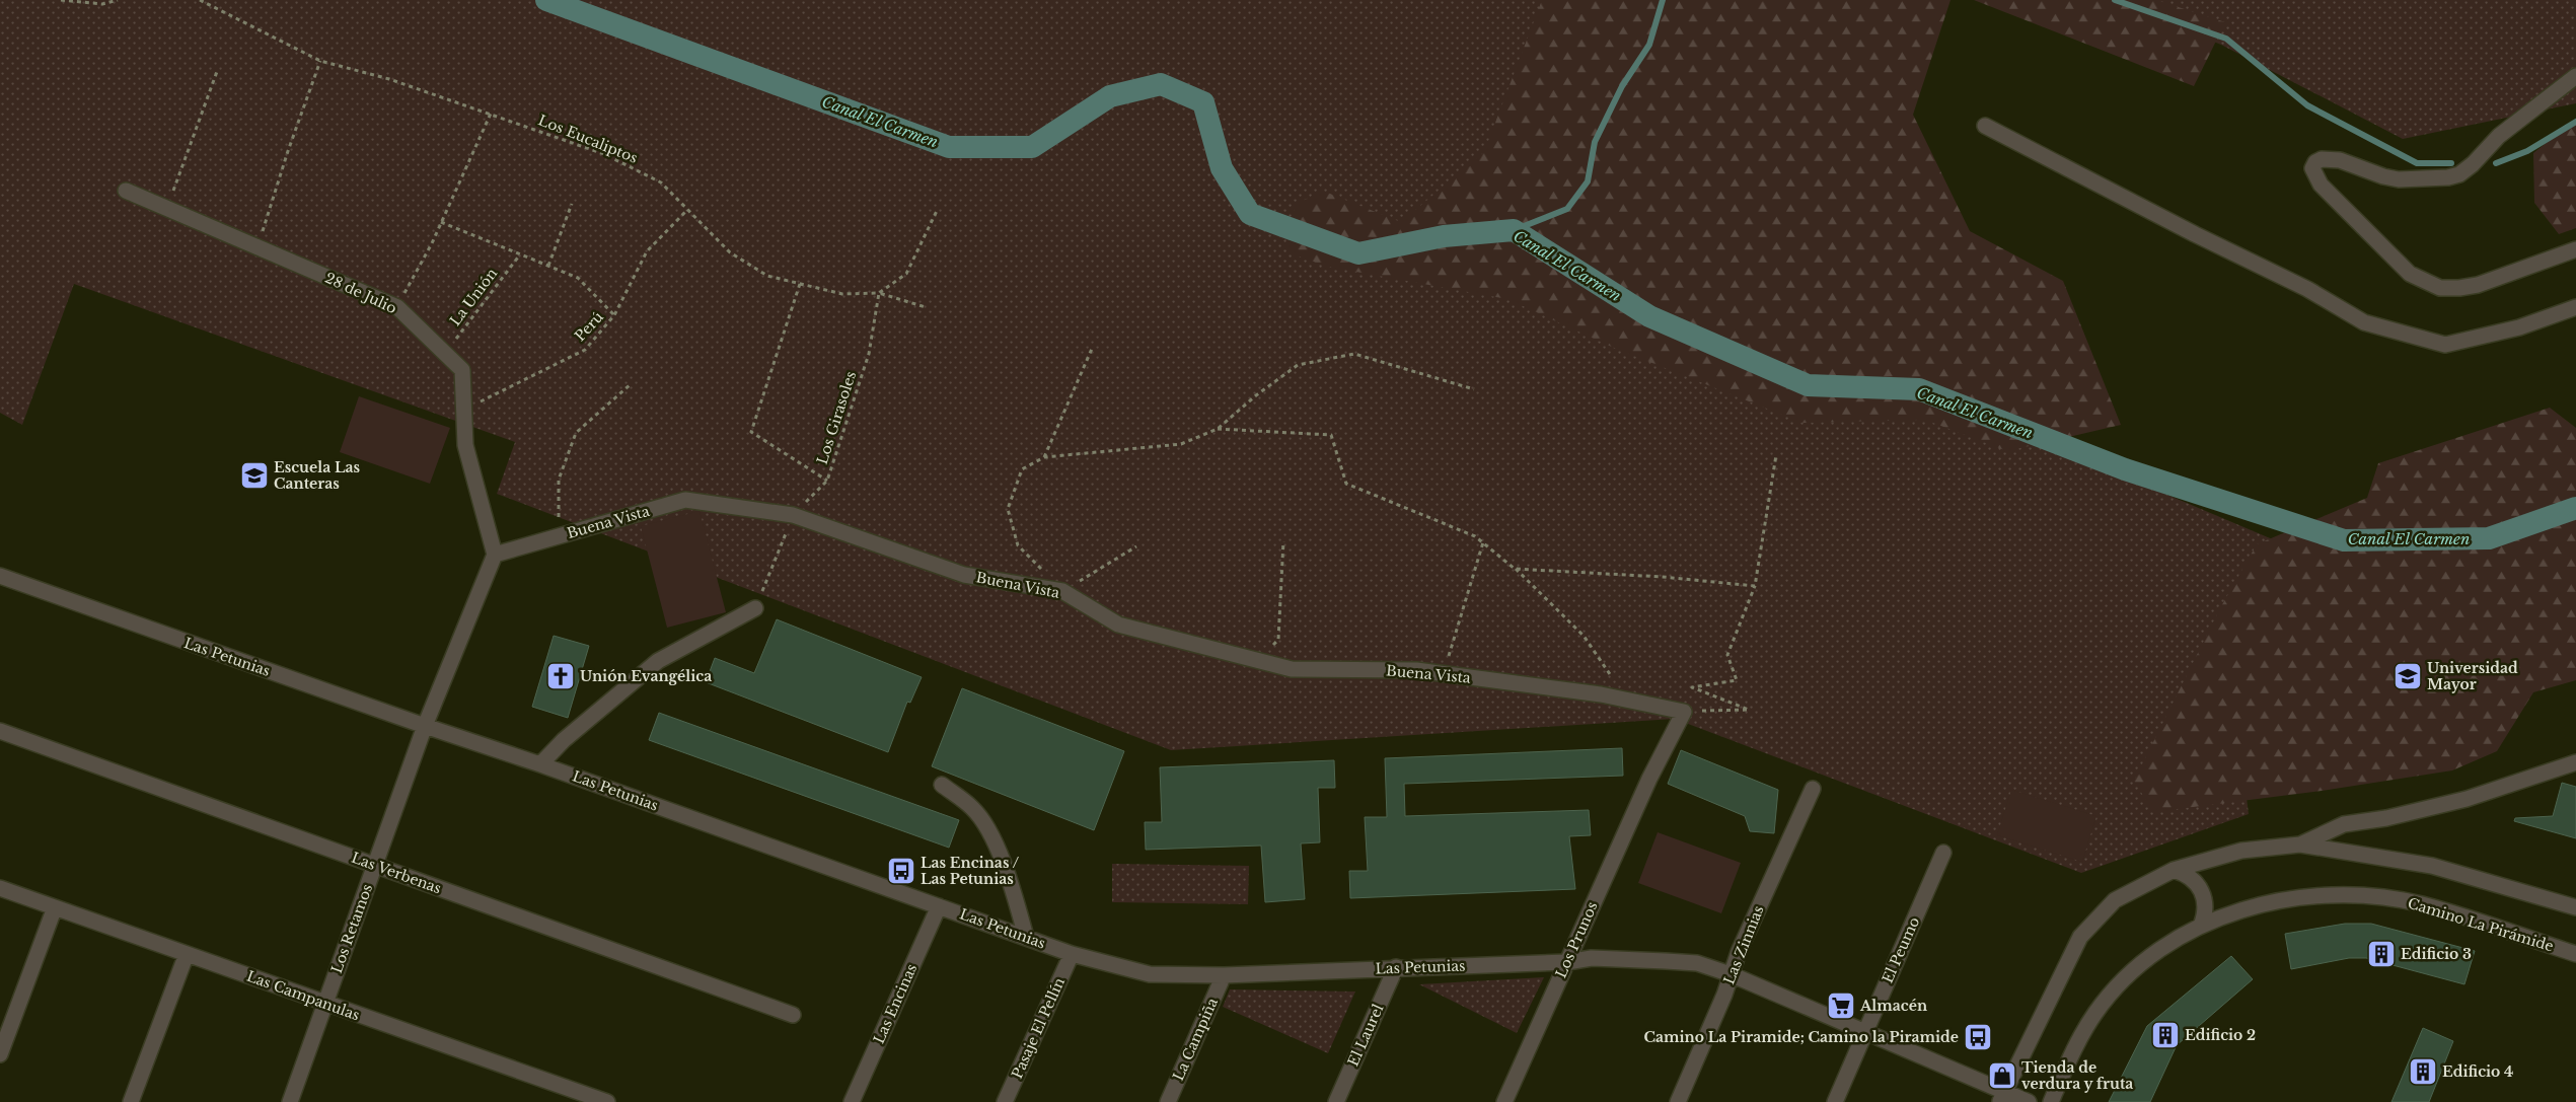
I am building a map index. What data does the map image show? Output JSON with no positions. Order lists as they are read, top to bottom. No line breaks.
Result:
{"streets":{"street":["28 de Julio","Buena Vista","Las Petunias","Las Verbenas","Camino La Pirámide","Los Retamos","Los Prunos","Las Zinnias","El Peumo","Las Campanulas","Las Encinas","Pasaje El Pellín","El Laurel","La Campiña"],"path":["Los Eucaliptos","La Unión","Perú","Los Girasoles"]},"crossings":[["Los Eucaliptos","Perú"],["Los Eucaliptos","Los Girasoles"],["28 de Julio","La Unión"],["28 de Julio","Perú"],["28 de Julio","Buena Vista"],["Los Girasoles","Buena Vista"],["Buena Vista","Los Prunos"],["Las Petunias","Los Retamos"],["Las Petunias","Los Prunos"],["Las Petunias","Las Zinnias"],["Las Petunias","El Peumo"],["Las Petunias","Las Encinas"],["Las Petunias","Pasaje El Pellín"],["Las Petunias","El Laurel"],["Las Petunias","La Campiña"],["Las Verbenas","Los Retamos"],["Los Retamos","Las Campanulas"]],"water":["Canal El Carmen"],"places":{"school or university":["Escuela Las Canteras","Universidad Mayor"],"church":["Unión Evangélica"],"bus stop":["Las Encinas / Las Petunias","Camino La Piramide; Camino la Piramide"],"building":["Edificio 3","Edificio 2","Edificio 4"],"supermarket":["Almacén"],"shop":["Tienda de verdura y fruta"]}}
